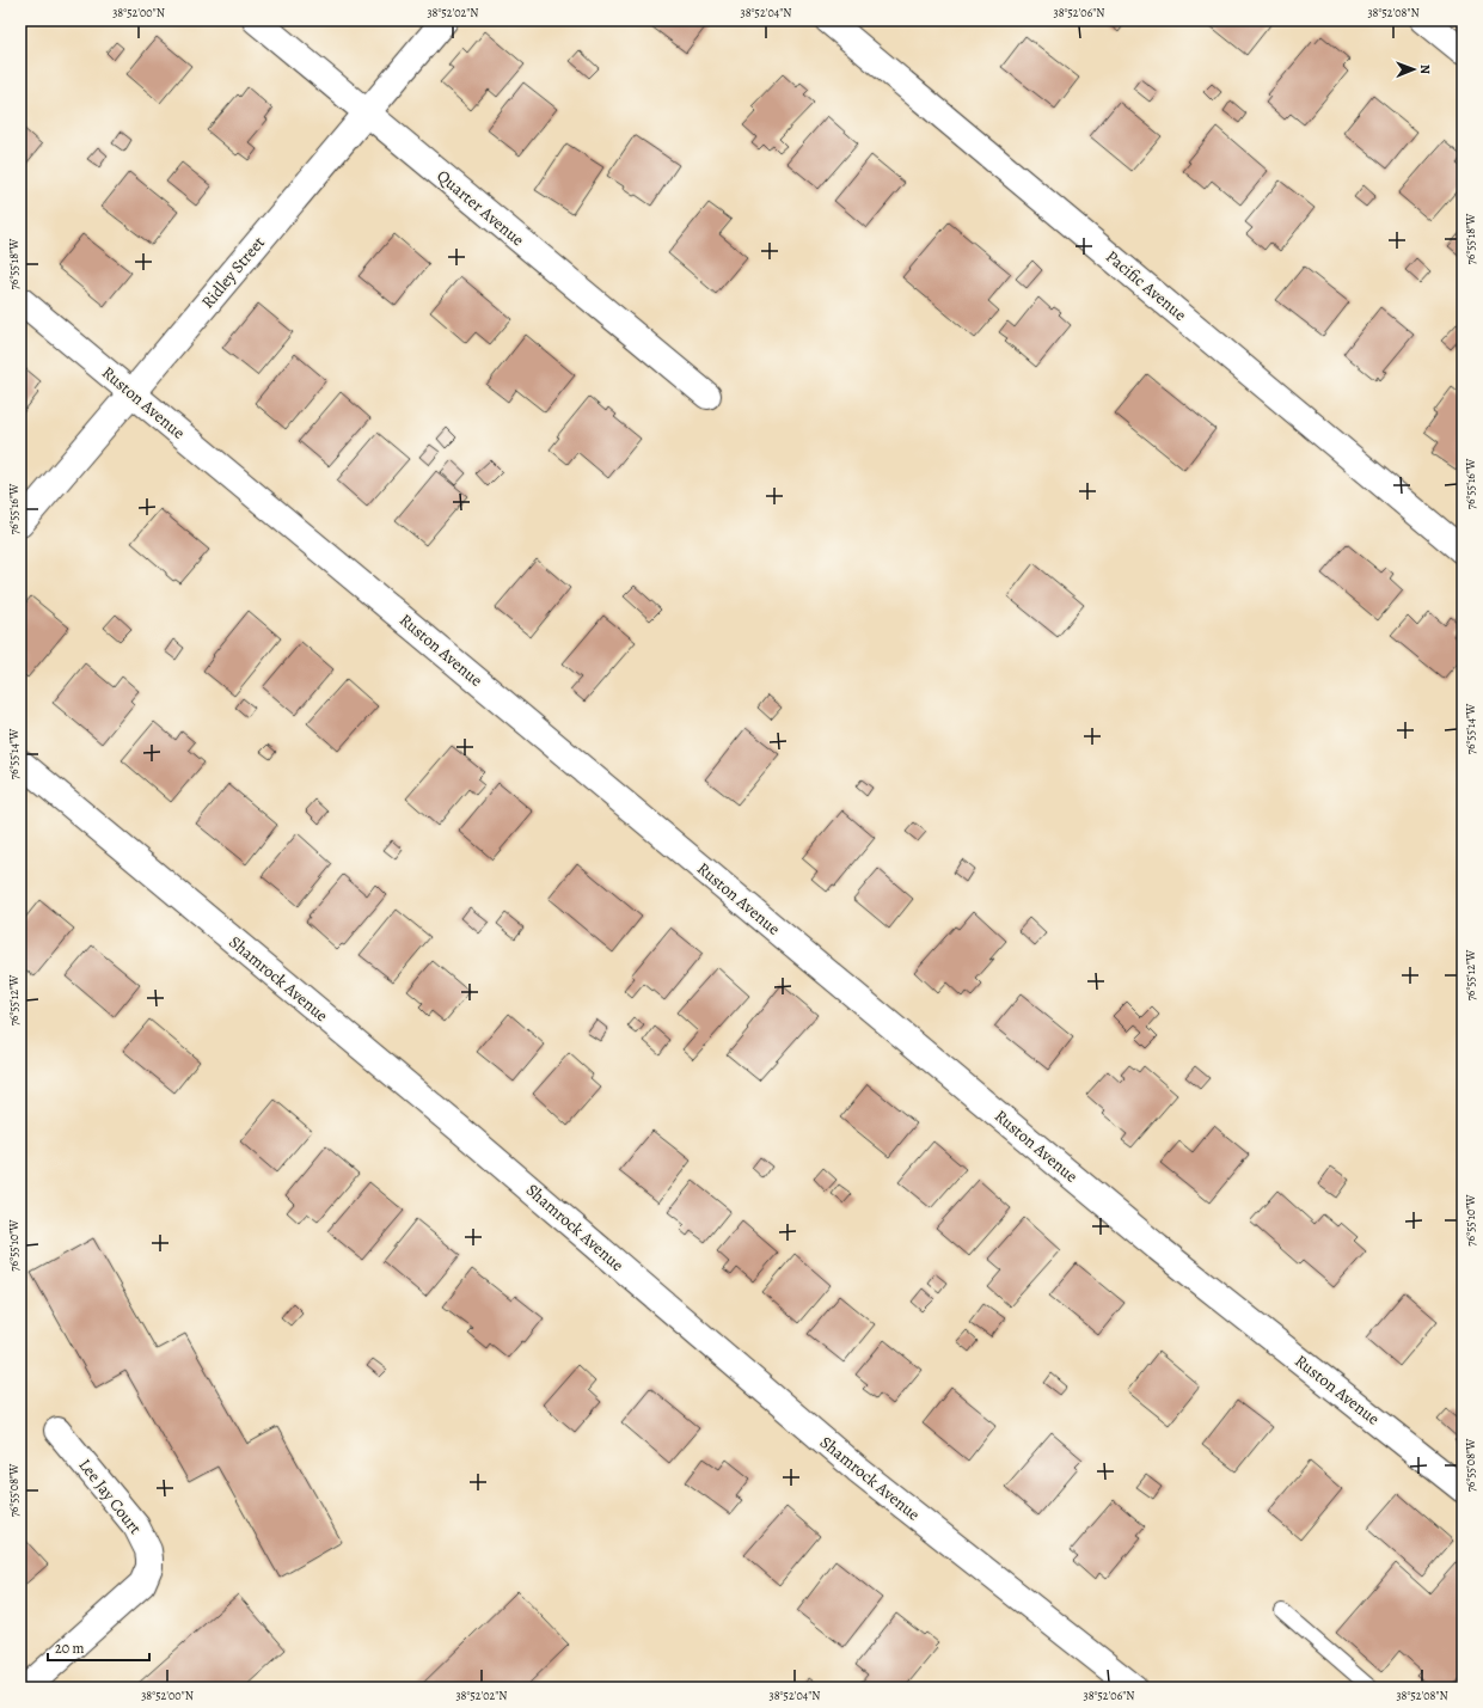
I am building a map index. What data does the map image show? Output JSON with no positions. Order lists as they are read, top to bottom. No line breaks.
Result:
{"streets":{"street":["Quarter Avenue","Ridley Street","Pacific Avenue","Ruston Avenue","Shamrock Avenue","Lee Jay Court"]},"crossings":[["Quarter Avenue","Ridley Street"],["Ridley Street","Ruston Avenue"]],"scale_bar":"20 m","north":"right","coordinates":["38°52'00\"N","38°52'02\"N","38°52'04\"N","38°52'06\"N","38°52'08\"N","76°55'18\"W","76°55'16\"W","76°55'14\"W","76°55'12\"W","76°55'10\"W","76°55'08\"W"]}
